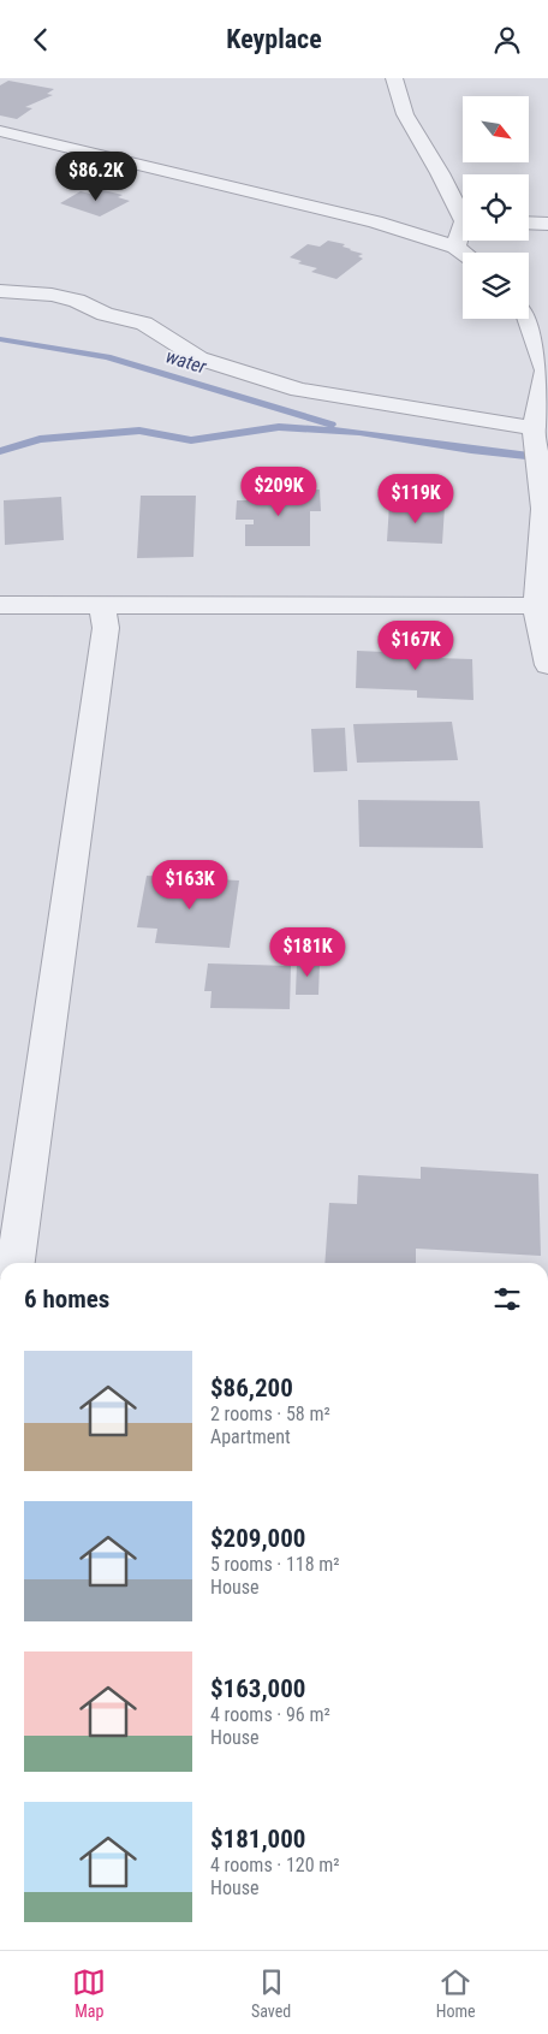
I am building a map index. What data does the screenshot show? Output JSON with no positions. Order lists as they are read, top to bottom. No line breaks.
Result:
{"water":["water"],"north":"bottom right","page":{"header":"Keyplace","price":["$86.2K","$209K","$119K","$167K","$163K","$181K"],"heading":"6 homes","list":[{"name":"$86,200","note":"2 rooms · 58 m² · Apartment"},{"name":"$209,000","note":"5 rooms · 118 m² · House"},{"name":"$163,000","note":"4 rooms · 96 m² · House"},{"name":"$181,000","note":"4 rooms · 120 m² · House"}],"tabs":["Map","Saved","Home"]}}
